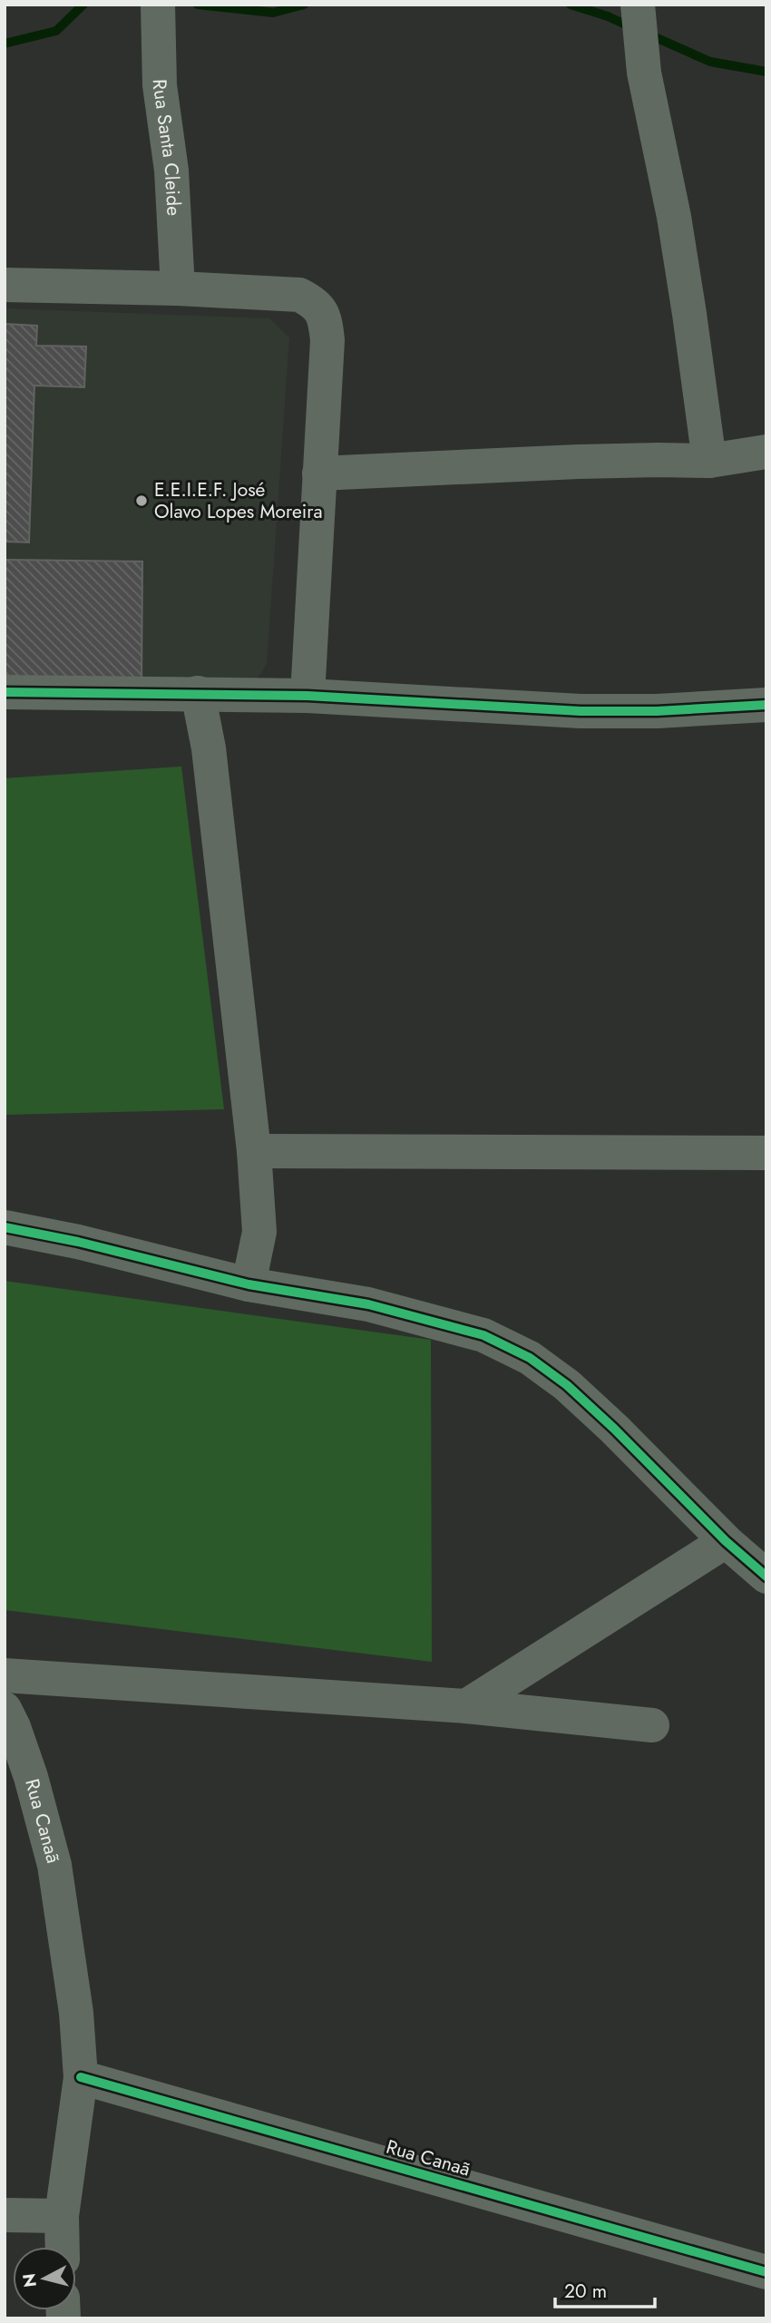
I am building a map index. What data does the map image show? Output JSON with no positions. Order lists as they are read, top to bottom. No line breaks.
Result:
{"streets":{"street":["Rua Santa Cleide","Rua Canaã"]},"places":["E.E.I.E.F. José Olavo Lopes Moreira"],"scale_bar":"20 m","north":"left"}
